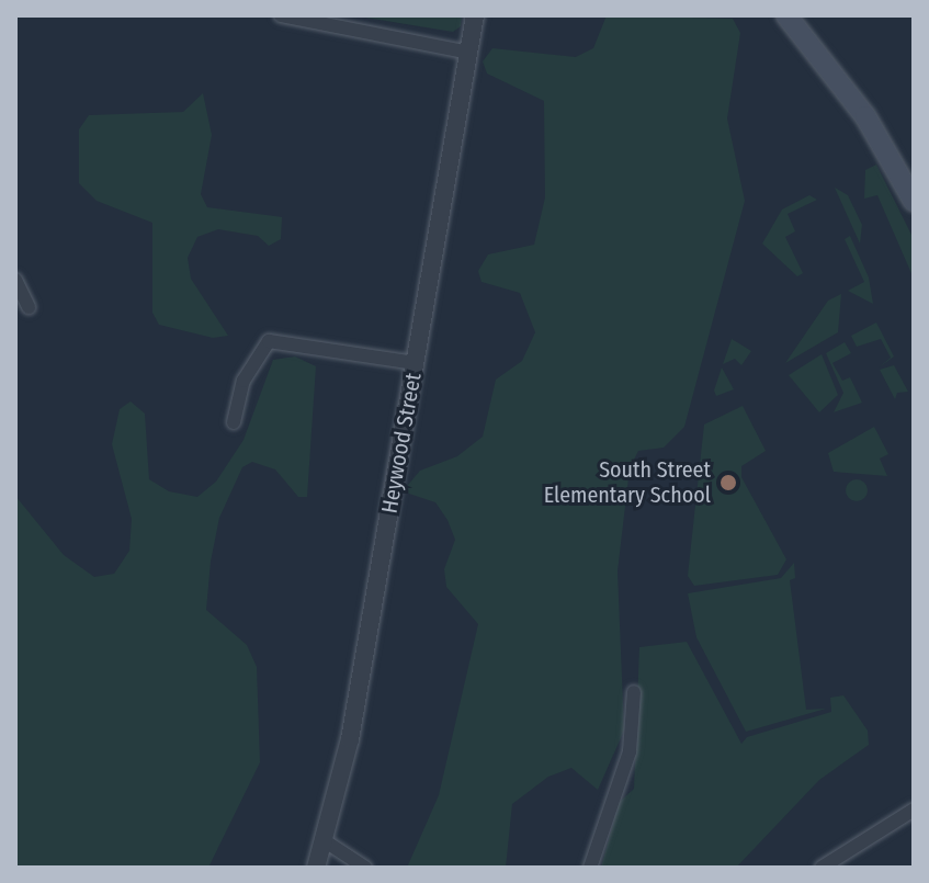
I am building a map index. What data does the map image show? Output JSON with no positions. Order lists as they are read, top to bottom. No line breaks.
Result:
{"streets":{"street":["Heywood Street"]},"places":["South Street Elementary School"]}
